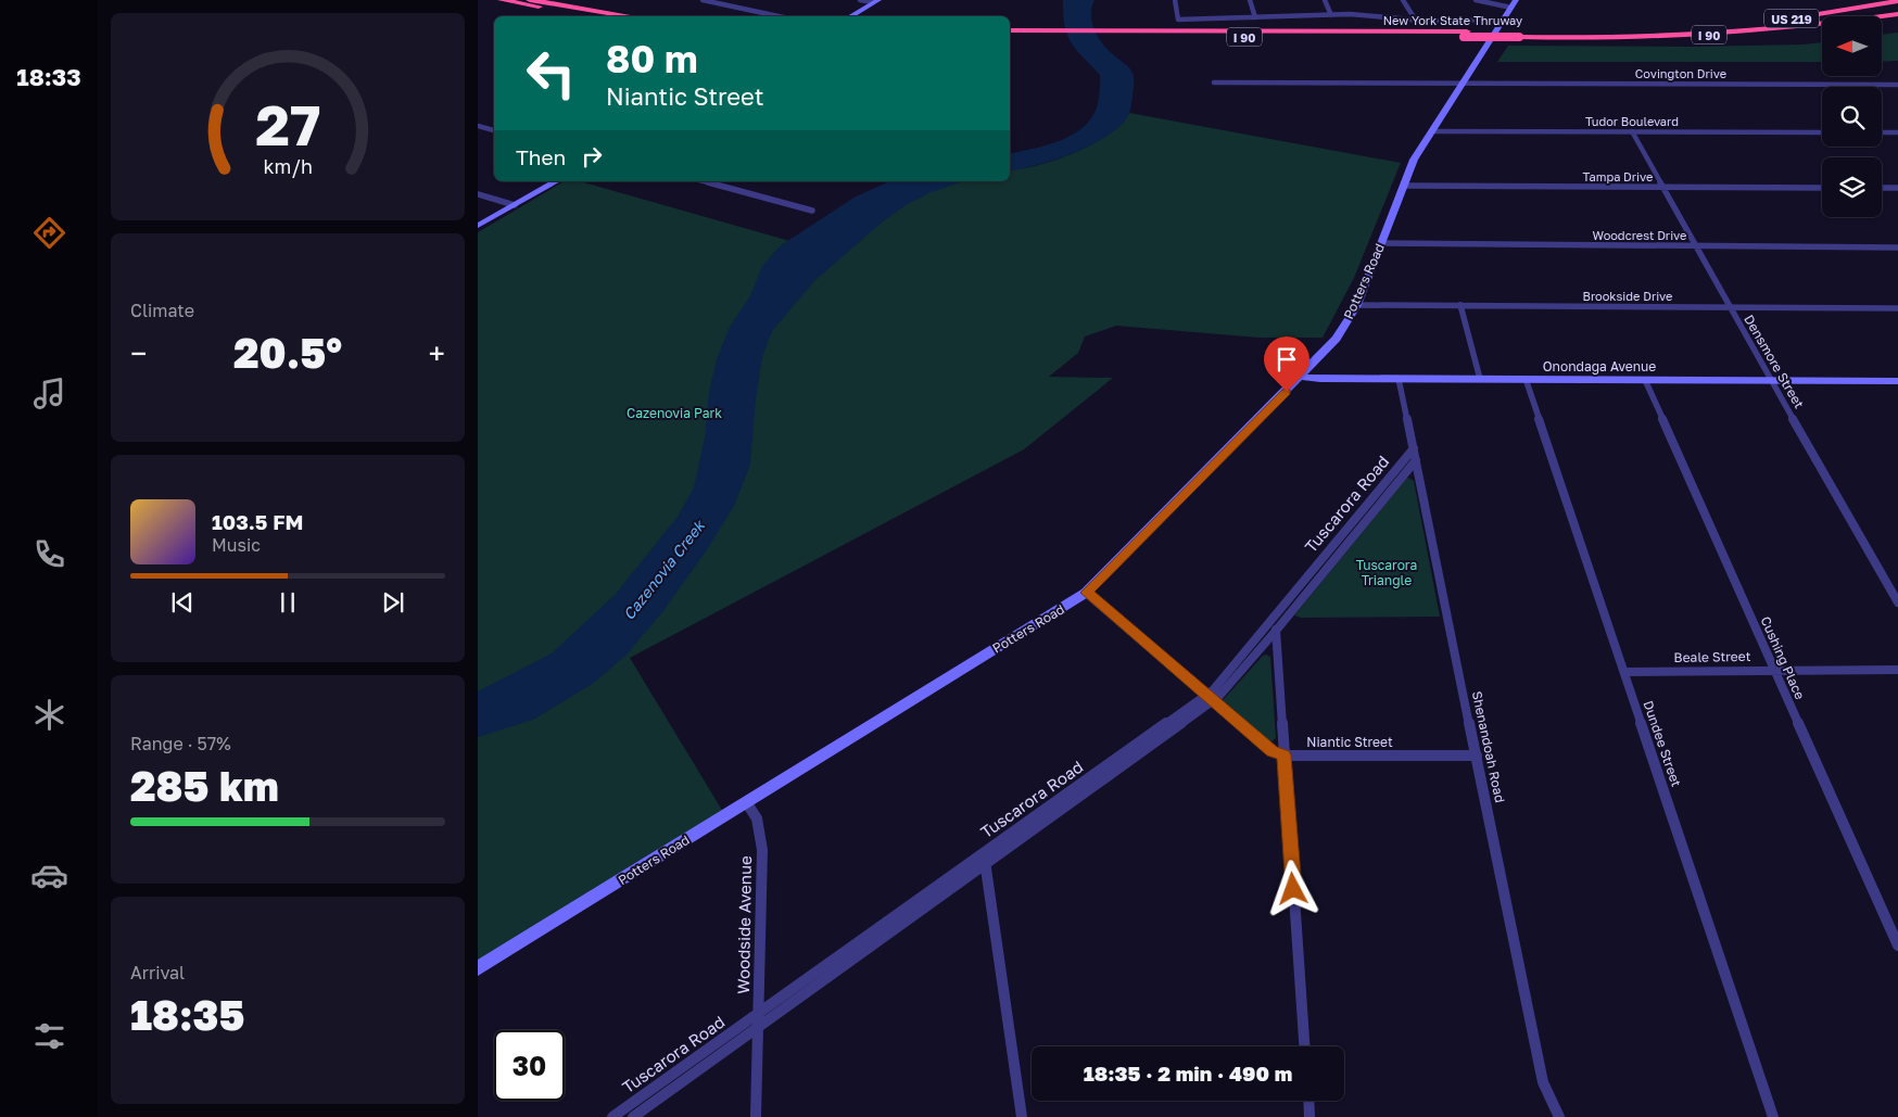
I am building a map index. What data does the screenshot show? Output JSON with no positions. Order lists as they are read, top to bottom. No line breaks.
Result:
{"streets":{"highway":["US 219","New York State Thruway","I 90"],"street":["Covington Drive","Tudor Boulevard","Tampa Drive","Woodcrest Drive","Potters Road","Brookside Drive","Densmore Street","Onondaga Avenue","Tuscarora Road","Beale Street","Cushing Place","Niantic Street","Dundee Street","Shenandoah Road","Woodside Avenue"]},"crossings":[["US 219","New York State Thruway"],["Covington Drive","Potters Road"],["Tudor Boulevard","Potters Road"],["Tudor Boulevard","Densmore Street"],["Tampa Drive","Potters Road"],["Tampa Drive","Densmore Street"],["Woodcrest Drive","Potters Road"],["Woodcrest Drive","Densmore Street"],["Potters Road","Brookside Drive"],["Potters Road","Onondaga Avenue"],["Potters Road","Woodside Avenue"],["Brookside Drive","Densmore Street"],["Densmore Street","Onondaga Avenue"],["Onondaga Avenue","Cushing Place"],["Onondaga Avenue","Dundee Street"],["Onondaga Avenue","Shenandoah Road"],["Tuscarora Road","Shenandoah Road"],["Tuscarora Road","Woodside Avenue"],["Beale Street","Cushing Place"],["Beale Street","Dundee Street"],["Niantic Street","Shenandoah Road"]],"water":["Cazenovia Creek"],"parks":["Cazenovia Park","Tuscarora Triangle"],"north":"left","page":{"tabs":"18:33","turn":["80 m","Niantic Street"],"then":"Then","tile":["Climate",["Range · 57%","285 km"],["Arrival","18:35"]],"heat":["−","20.5°","+"],"song":["103.5 FM","Music"],"limit":"30","trip":"18:35 · 2 min · 490 m","gauge":["27","km/h"]}}
